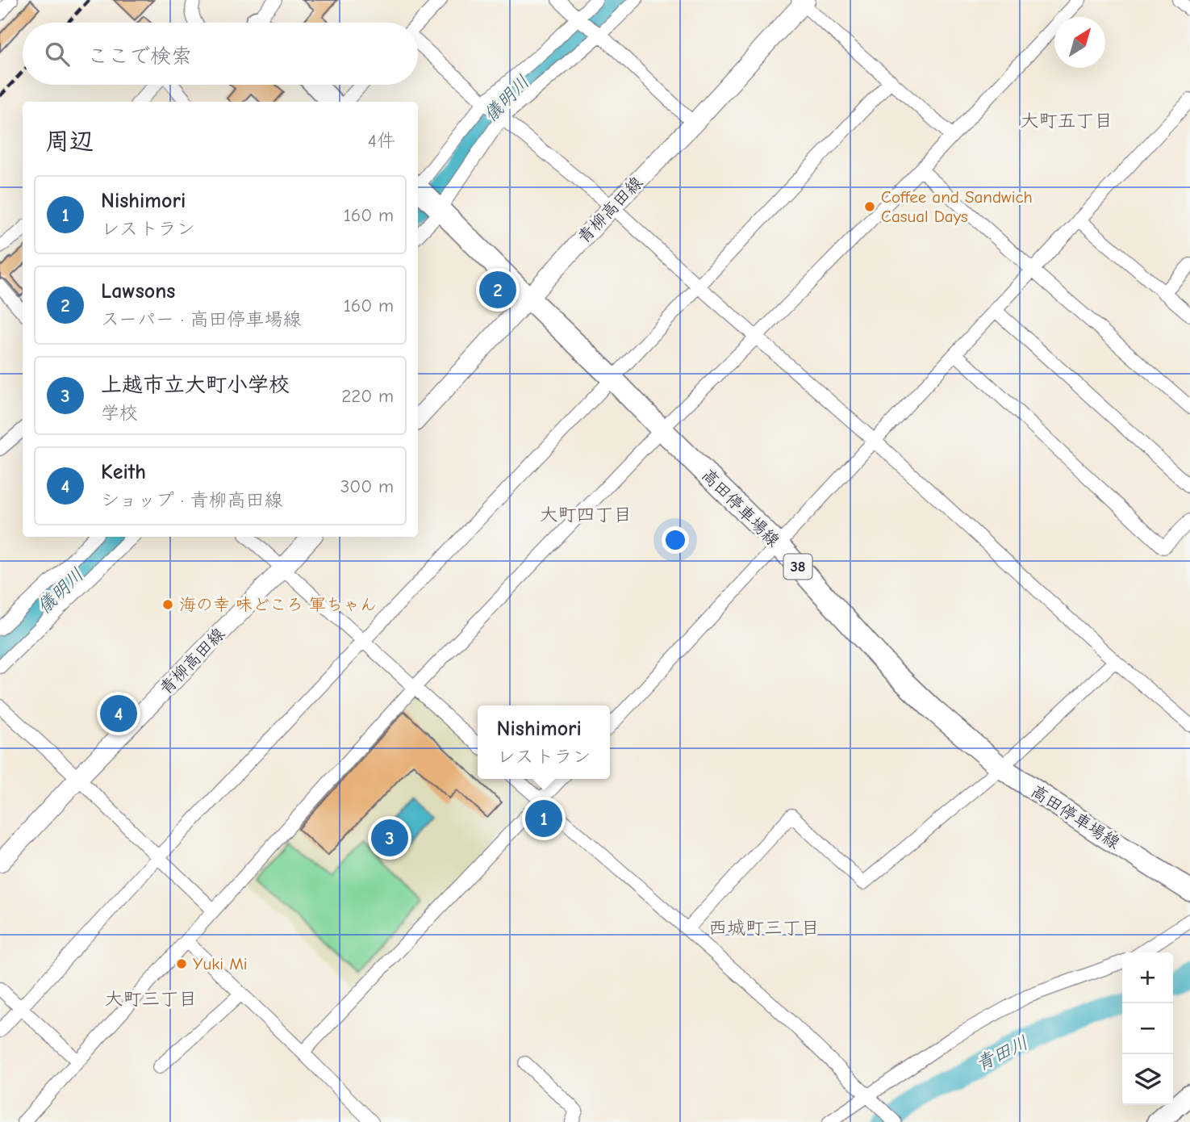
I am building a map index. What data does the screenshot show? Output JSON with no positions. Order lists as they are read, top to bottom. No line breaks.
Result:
{"streets":{"main road":["青柳高田線","高田停車場線","38"]},"crossings":[["青柳高田線","高田停車場線"]],"districts":["大町五丁目","大町四丁目","西城町三丁目","大町三丁目"],"water":["儀明川","青田川"],"places":["Coffee and Sandwich Casual Days","海の幸 味どころ 軍ちゃん","Yuki Mi"],"north":"top right","page":{"search":"ここで検索","heading":["周辺","4件"],"list":[{"mark":"1","name":"Nishimori","note":"レストラン","value":"160 m"},{"mark":"2","name":"Lawsons","note":"スーパー · 高田停車場線","value":"160 m"},{"mark":"3","name":"上越市立大町小学校","note":"学校","value":"220 m"},{"mark":"4","name":"Keith","note":"ショップ · 青柳高田線","value":"300 m"}],"pins":["2","4","1","3"],"popup":["Nishimori","レストラン"],"map_buttons":["+","−"]}}
